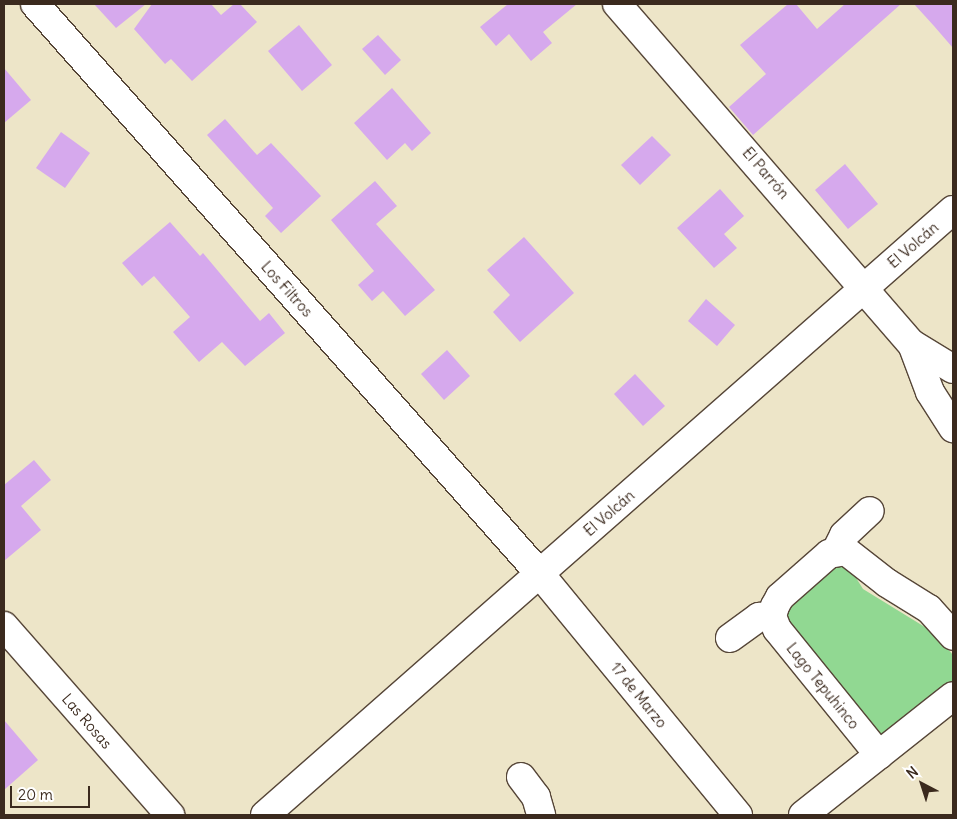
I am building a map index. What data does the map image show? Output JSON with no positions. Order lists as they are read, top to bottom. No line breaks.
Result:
{"streets":{"street":["El Parrón","El Volcán","Los Filtros","Lago Tepuhinco","17 de Marzo","Las Rosas"]},"crossings":[["El Parrón","El Volcán"],["El Volcán","Los Filtros"],["El Volcán","17 de Marzo"],["Los Filtros","17 de Marzo"]],"scale_bar":"20 m","north":"top left"}
